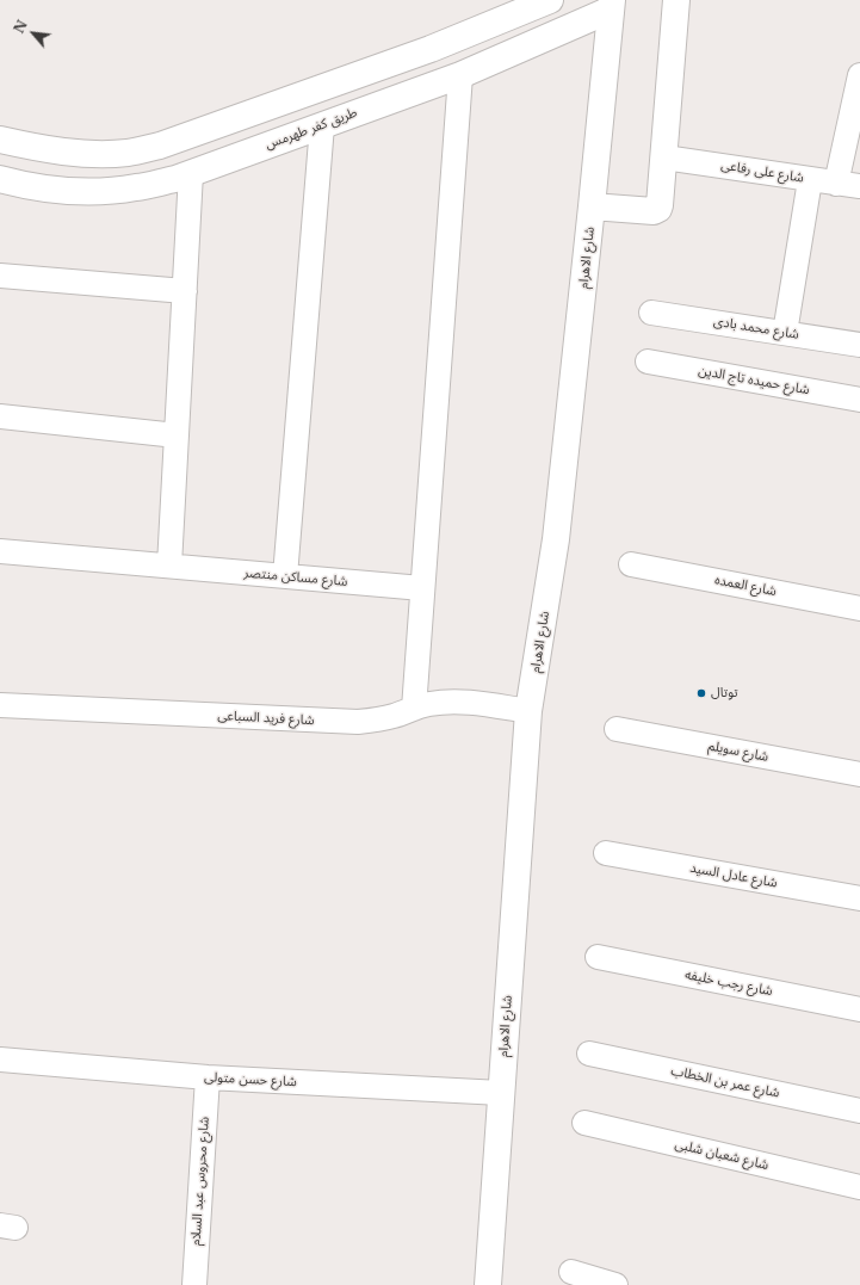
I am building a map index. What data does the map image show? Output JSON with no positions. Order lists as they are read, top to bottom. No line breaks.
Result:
{"streets":{"main road":["طريق كفر طهرمس","شارع الاهرام"],"street":["شارع على رفاعى","شارع محمد بادى","شارع حميده تاج الدين","شارع مساكن منتصر","شارع العمده","شارع فريد السباعى","شارع سويلم","شارع عادل السيد","شارع رجب خليفه","شارع حسن متولى","شارع عمر بن الخطاب","شارع شعبان شلبى","شارع محروس عبد السلام"]},"crossings":[["طريق كفر طهرمس","شارع الاهرام"],["شارع الاهرام","شارع فريد السباعى"],["شارع الاهرام","شارع حسن متولى"],["شارع حسن متولى","شارع محروس عبد السلام"]],"places":["توتال"],"north":"top left"}
